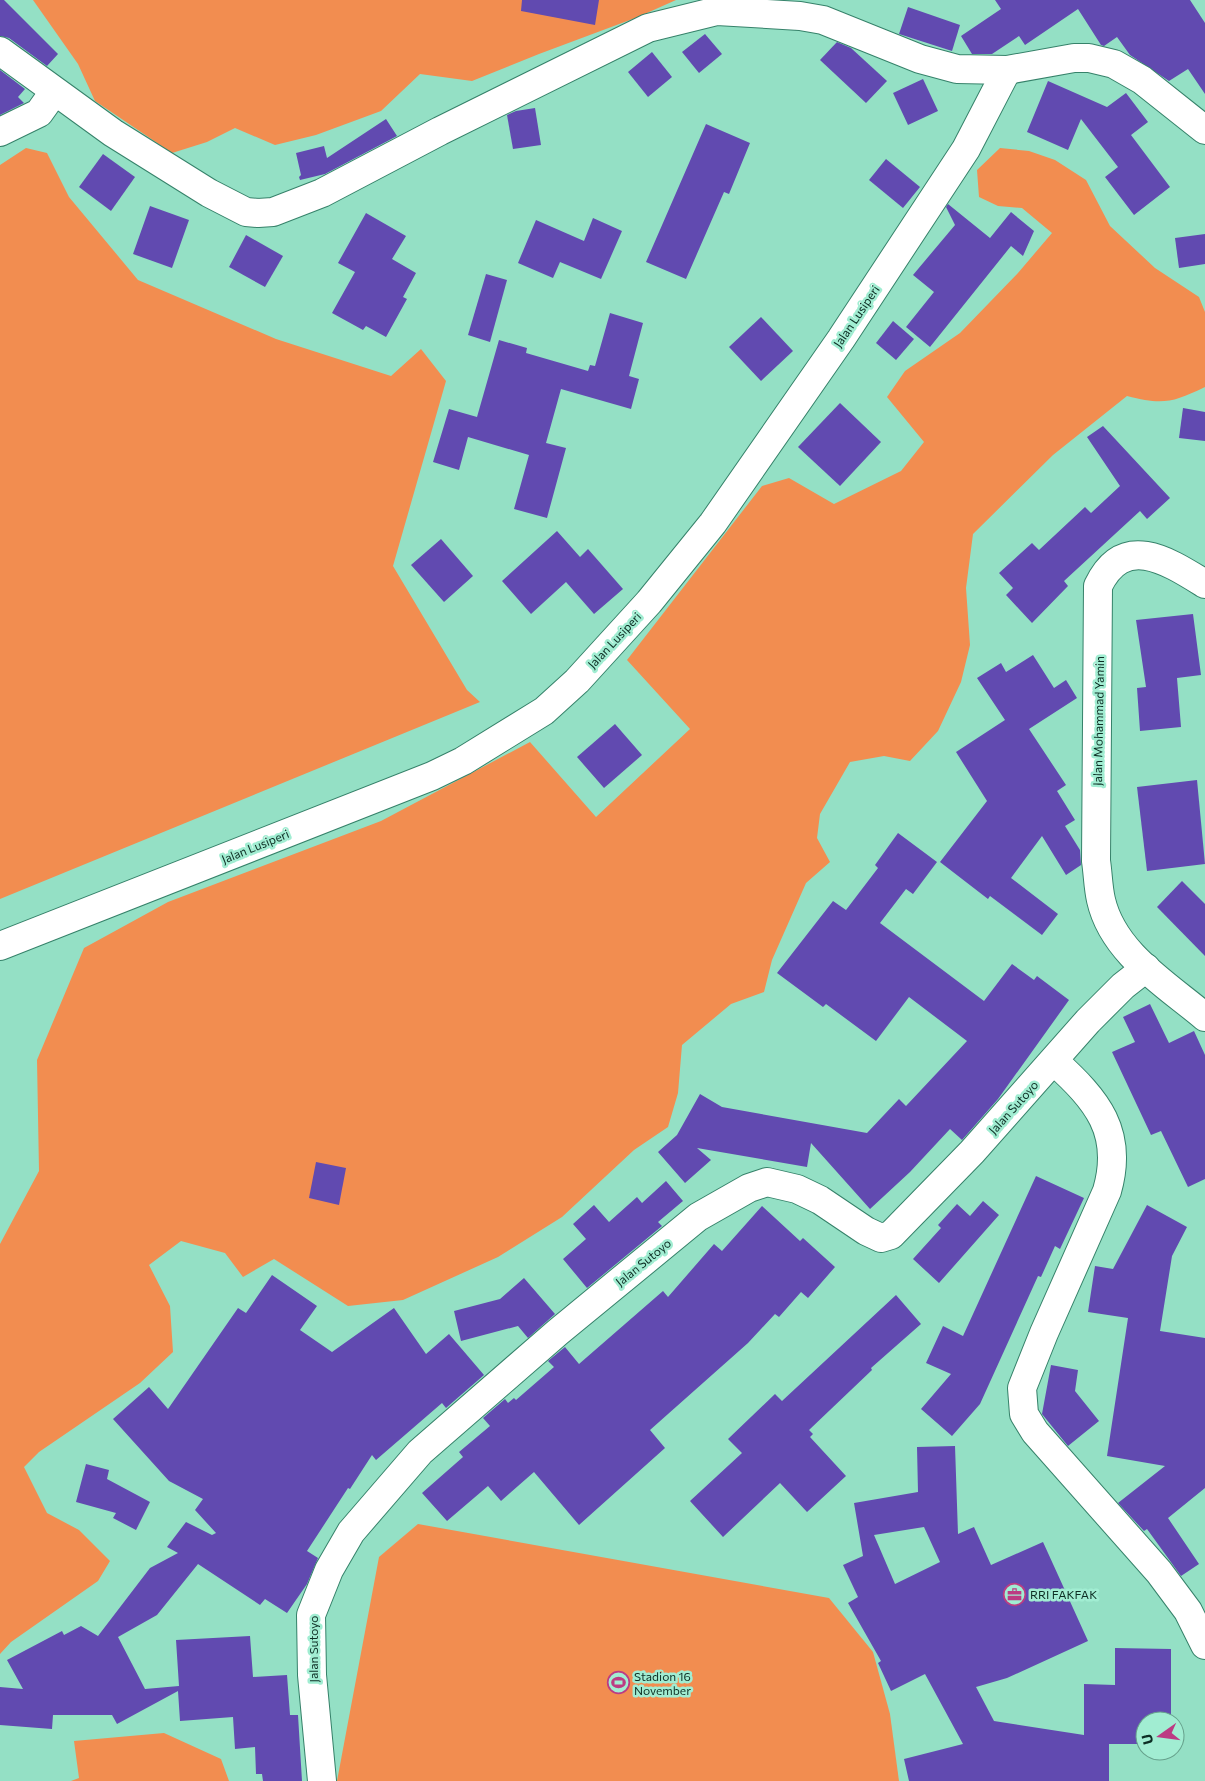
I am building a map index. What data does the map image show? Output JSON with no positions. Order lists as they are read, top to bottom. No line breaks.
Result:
{"streets":{"main road":["Jalan Lusiperi","Jalan Mohammad Yamin","Jalan Sutoyo"]},"crossings":[["Jalan Mohammad Yamin","Jalan Sutoyo"]],"places":{"office":["RRI FAKFAK"],"sports":["Stadion 16 November"]},"north":"left"}
